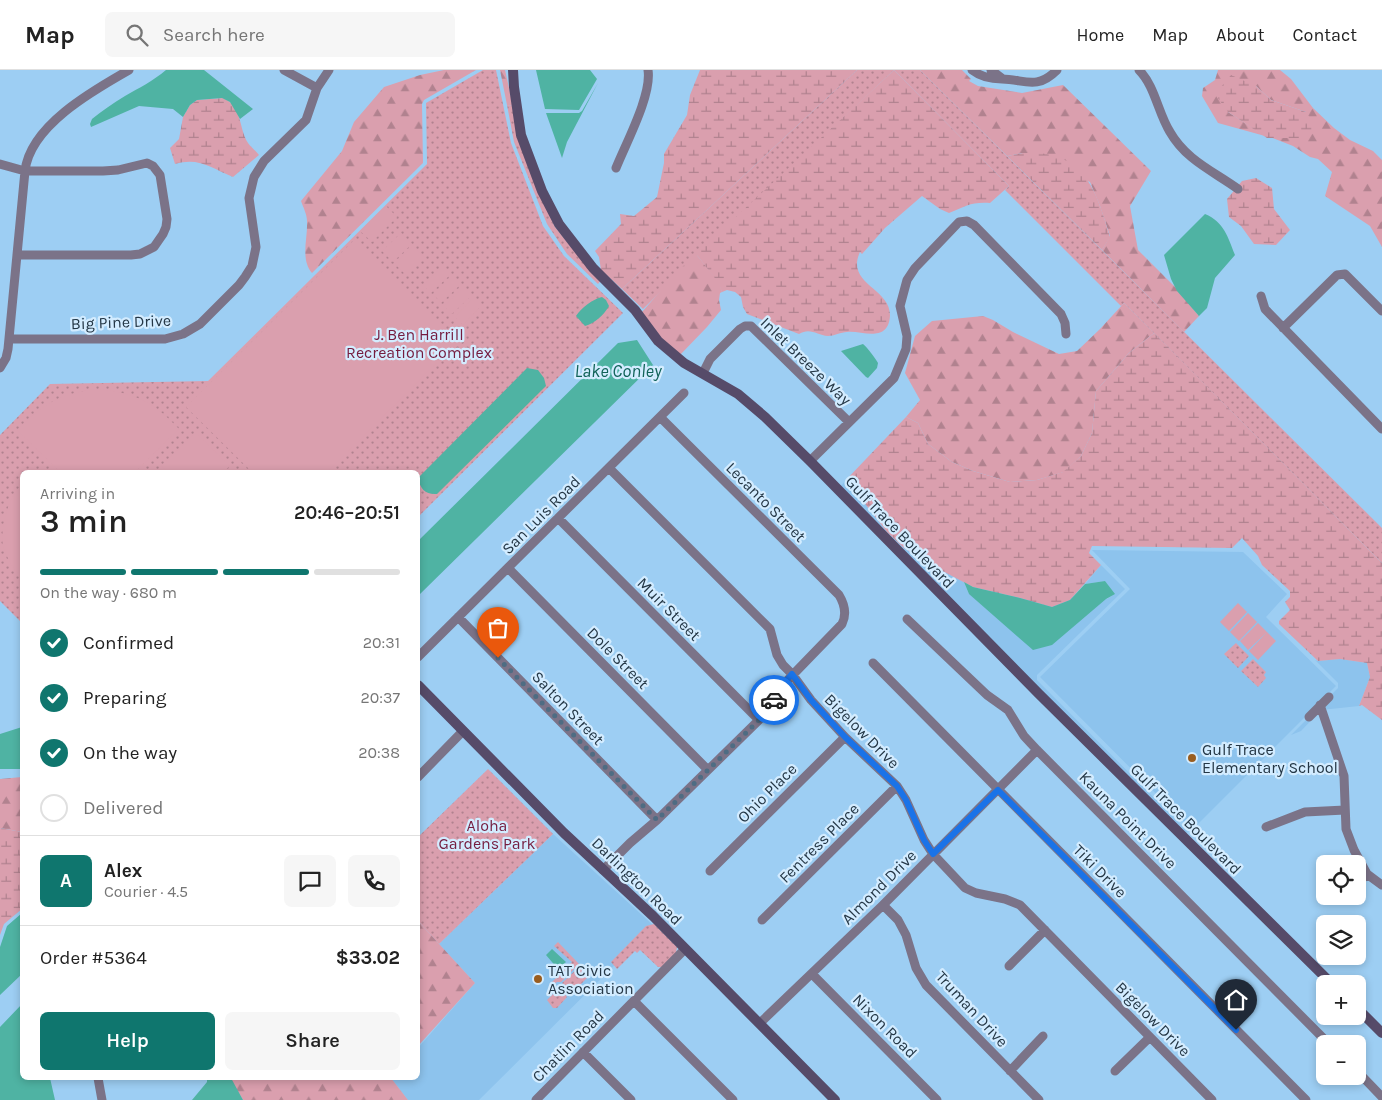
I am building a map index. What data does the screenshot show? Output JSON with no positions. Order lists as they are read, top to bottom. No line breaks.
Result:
{"streets":{"street":["Big Pine Drive","Inlet Breeze Way","Lecanto Street","San Luis Road","Gulf Trace Boulevard","Muir Street","Dole Street","Salton Street","Bigelow Drive","Ohio Place","Kauna Point Drive","Fentress Place","Tiki Drive","Darlington Road","Almond Drive","Truman Drive","Nixon Road","Chatlin Road"]},"crossings":[["Inlet Breeze Way","Gulf Trace Boulevard"],["Lecanto Street","San Luis Road"],["Lecanto Street","Bigelow Drive"],["San Luis Road","Muir Street"],["San Luis Road","Dole Street"],["San Luis Road","Salton Street"],["San Luis Road","Bigelow Drive"],["Bigelow Drive","Ohio Place"],["Bigelow Drive","Fentress Place"],["Bigelow Drive","Almond Drive"],["Kauna Point Drive","Almond Drive"],["Tiki Drive","Almond Drive"],["Darlington Road","Almond Drive"],["Darlington Road","Chatlin Road"],["Almond Drive","Truman Drive"],["Almond Drive","Nixon Road"]],"water":["Lake Conley"],"parks":["J. Ben Harrill Recreation Complex","Aloha Gardens Park"],"places":["Gulf Trace Elementary School","TAT Civic Association"],"page":{"header":"Map","search":"Search here","nav":["Home","Map","About","Contact"],"heading":["3 min","Arriving in","20:46–20:51"],"panel":["Alex","Courier · 4.5","Order #5364","$33.02"],"bar":"On the way · 680 m","list":[["Confirmed","20:31"],["Preparing","20:37"],["On the way","20:38"],"Delivered"],"map_buttons":["+","−"],"round":"A","buttons":["Help","Share"]}}
